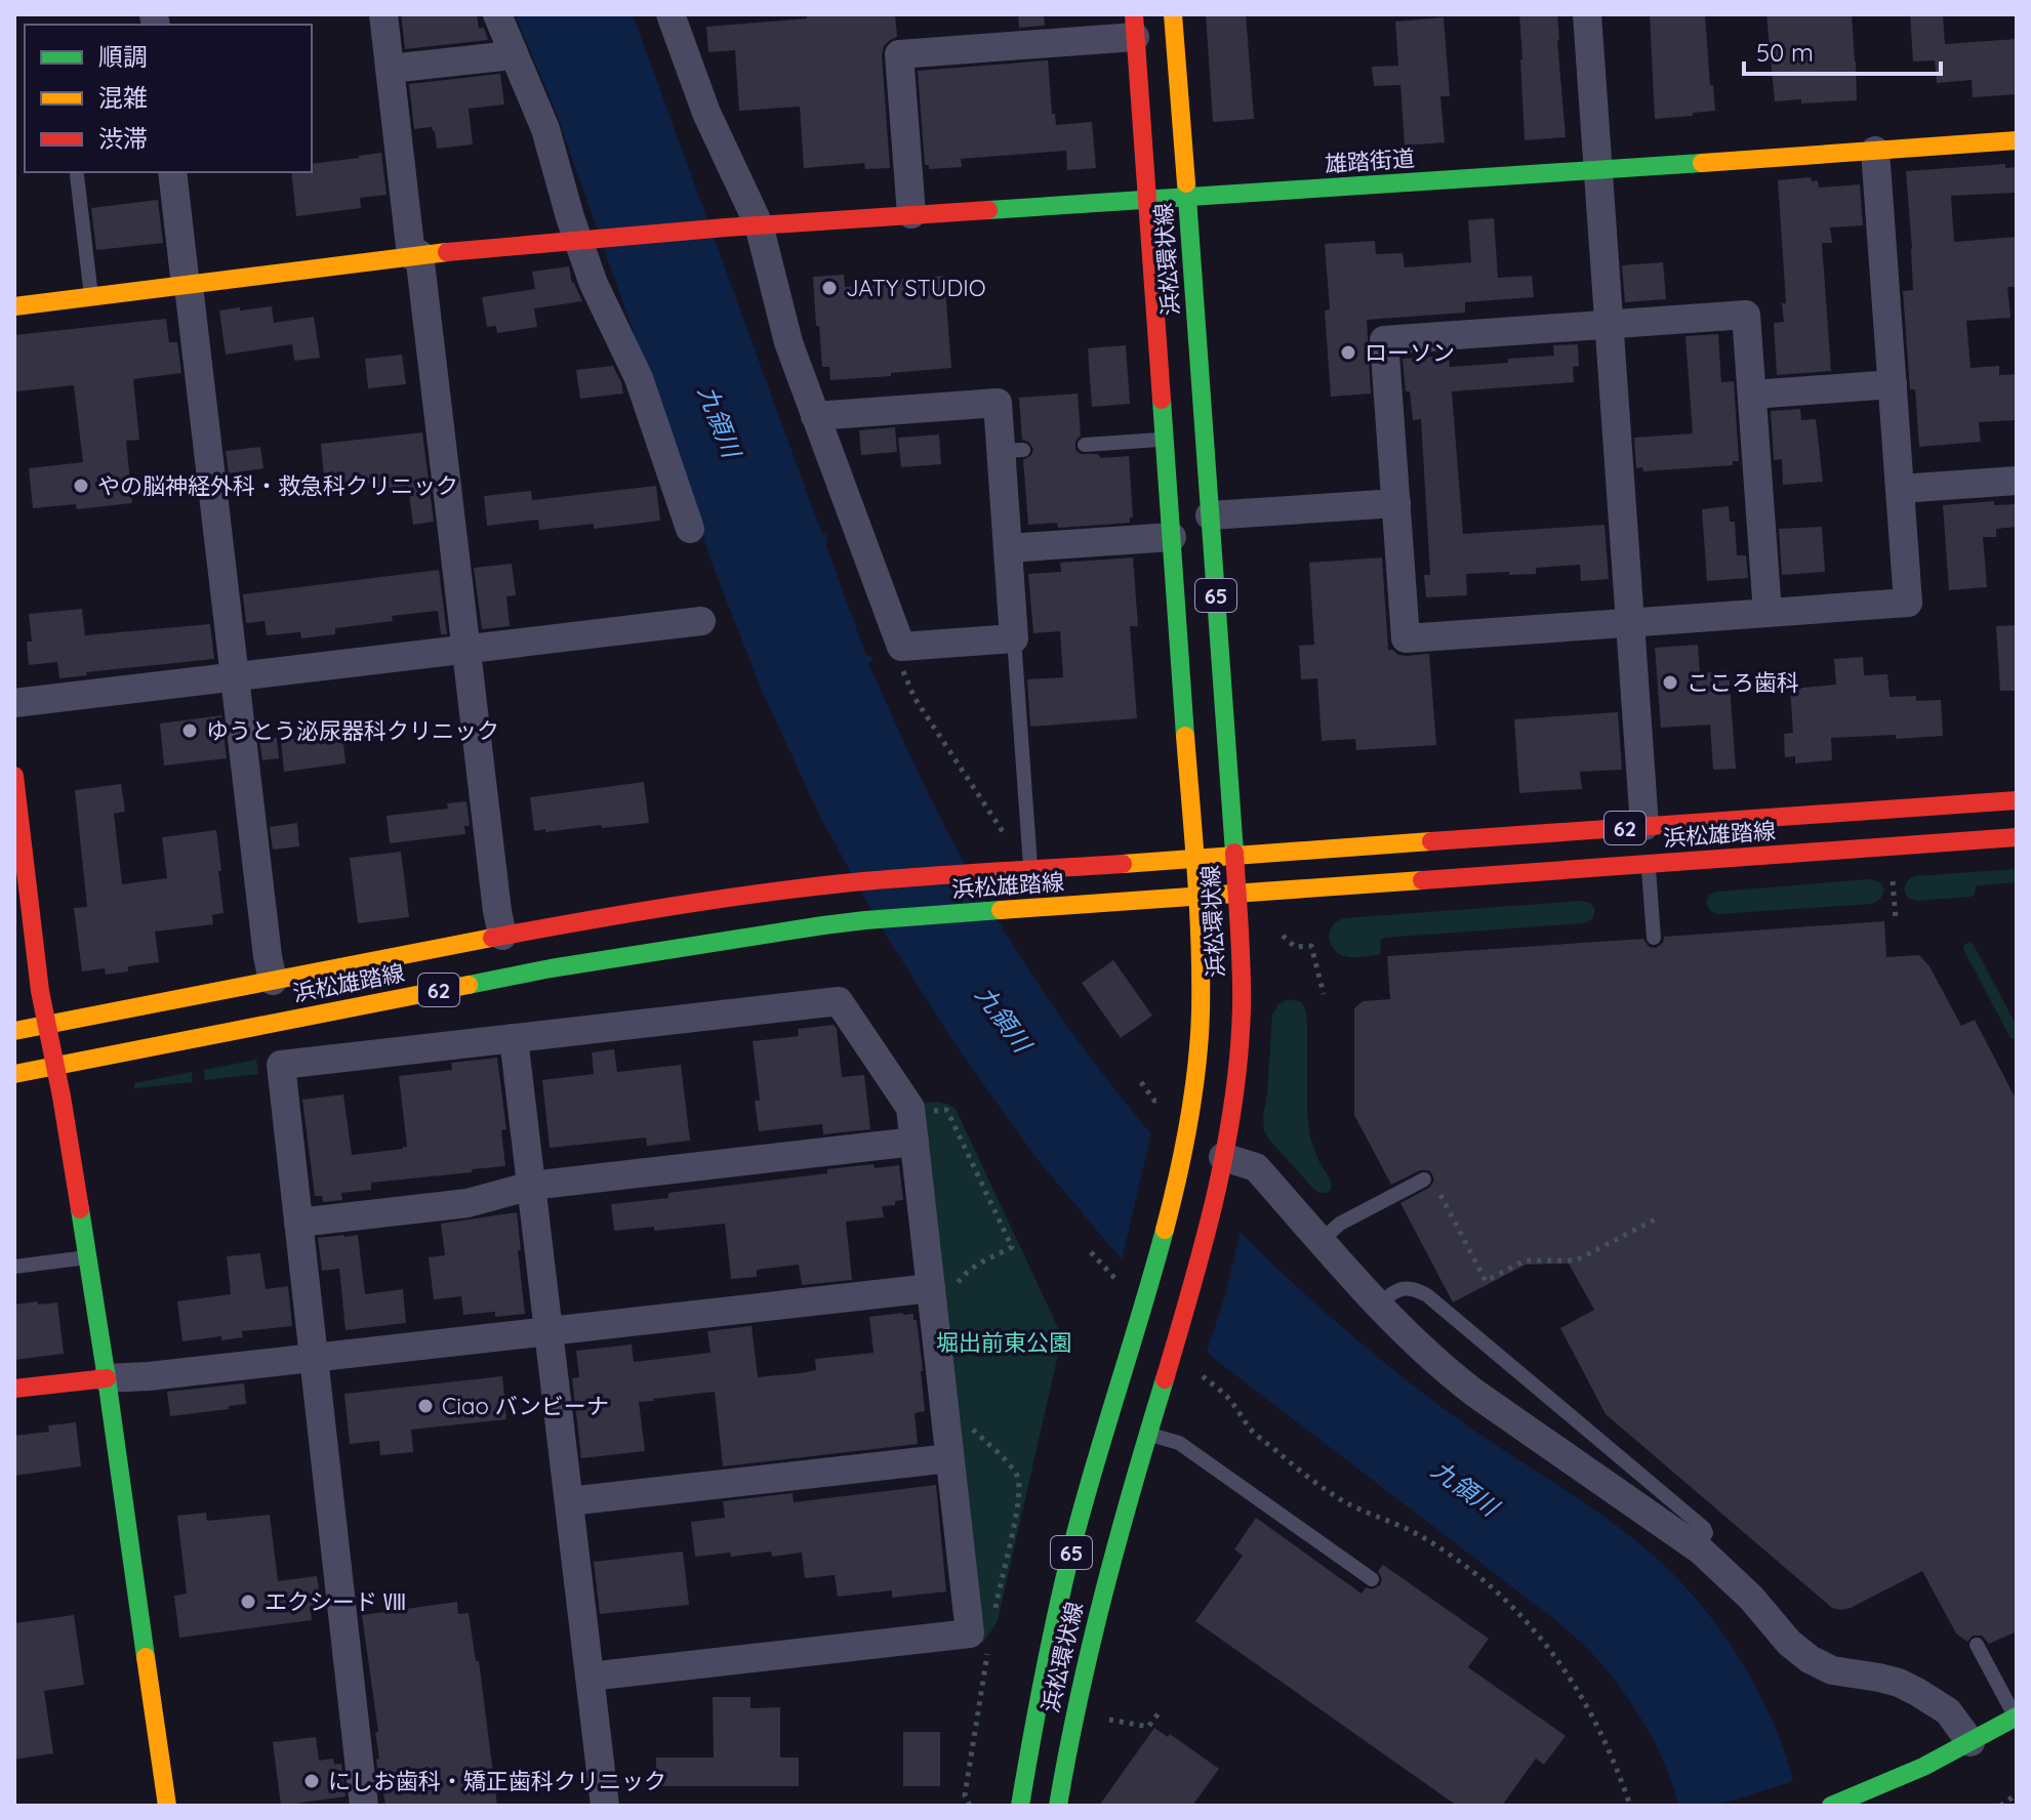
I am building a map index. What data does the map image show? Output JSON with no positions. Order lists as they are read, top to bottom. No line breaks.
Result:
{"streets":{"main road":["雄踏街道","浜松環状線","65","62","浜松雄踏線"]},"crossings":[["雄踏街道","浜松環状線"],["浜松環状線","浜松雄踏線"]],"water":["九領川"],"parks":["堀出前東公園"],"places":["JATY STUDIO","ローソン","やの脳神経外科・救急科クリニック","こころ歯科","ゆうとう泌尿器科クリニック","Ciao バンビーナ","エクシード Ⅷ","にしお歯科・矯正歯科クリニック"],"legend":["順調","混雑","渋滞"],"scale_bar":"50 m"}
